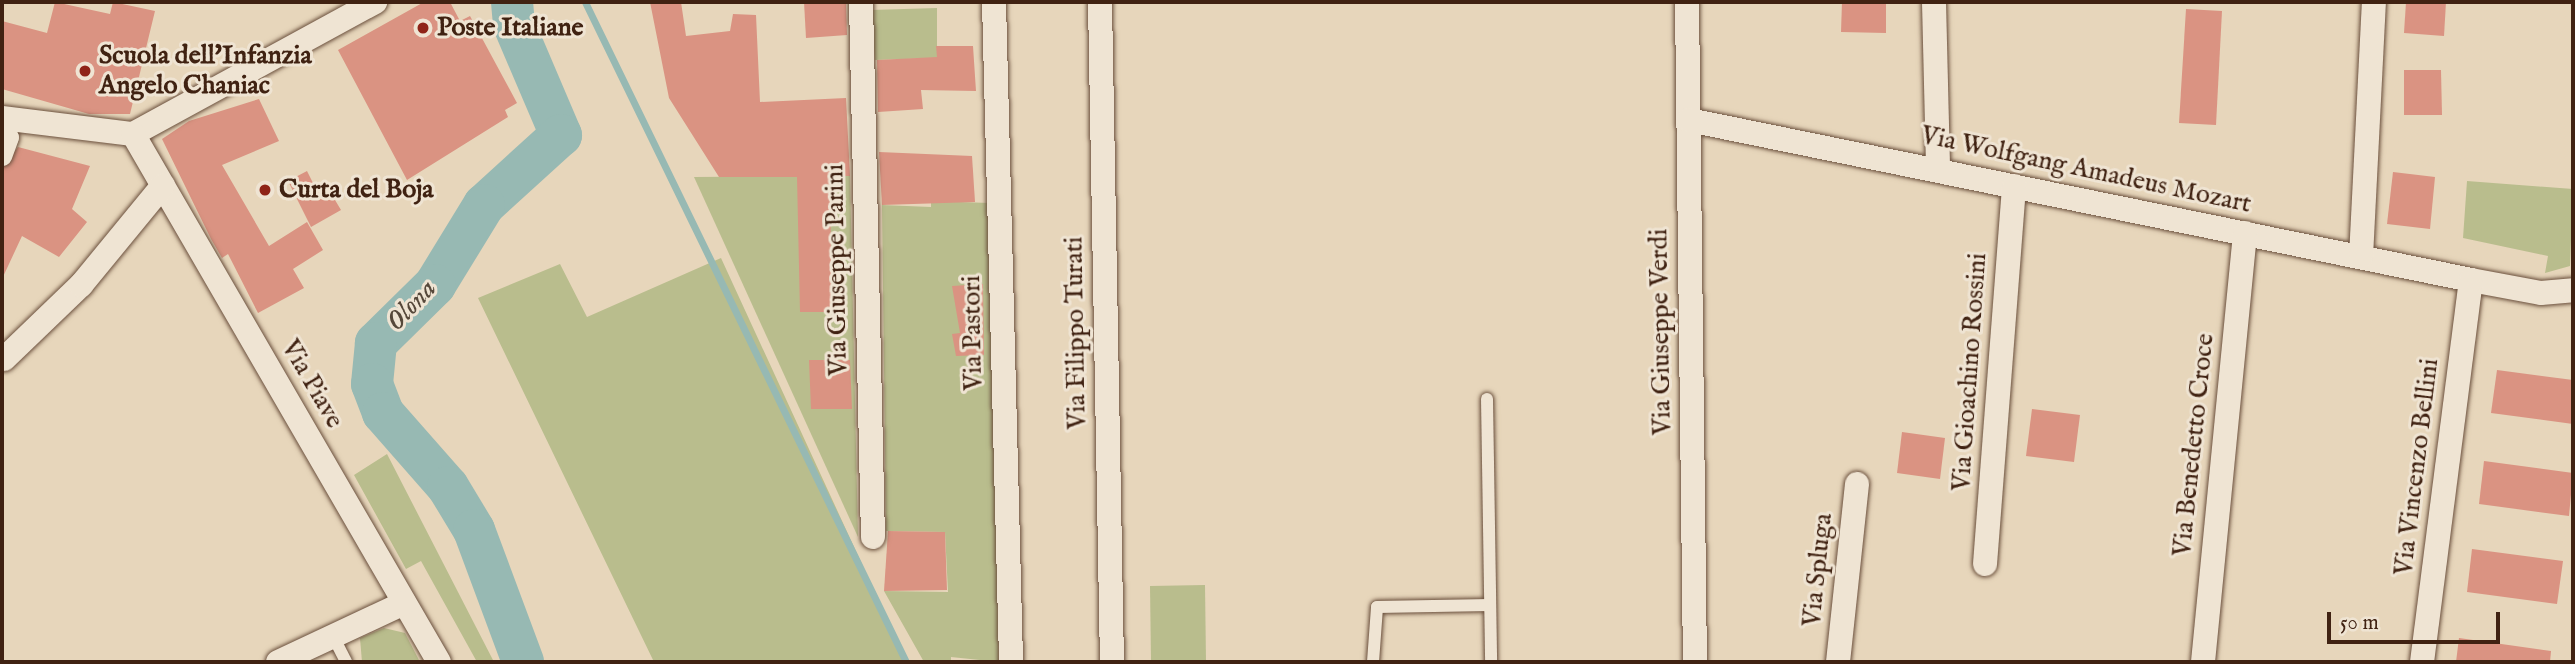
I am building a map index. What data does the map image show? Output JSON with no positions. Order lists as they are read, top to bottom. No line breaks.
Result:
{"streets":{"street":["Via Wolfgang Amadeus Mozart","Via Giuseppe Parini","Via Giuseppe Verdi","Via Pastori","Via Filippo Turati","Via Gioachino Rossini","Via Piave","Via Benedetto Croce","Via Vincenzo Bellini","Via Spluga"]},"crossings":[["Via Wolfgang Amadeus Mozart","Via Giuseppe Verdi"],["Via Wolfgang Amadeus Mozart","Via Gioachino Rossini"],["Via Wolfgang Amadeus Mozart","Via Benedetto Croce"],["Via Wolfgang Amadeus Mozart","Via Vincenzo Bellini"]],"water":["Olona"],"places":["Poste Italiane","Scuola dell'Infanzia Angelo Chaniac","Curta del Boja"],"scale_bar":"50 m"}
